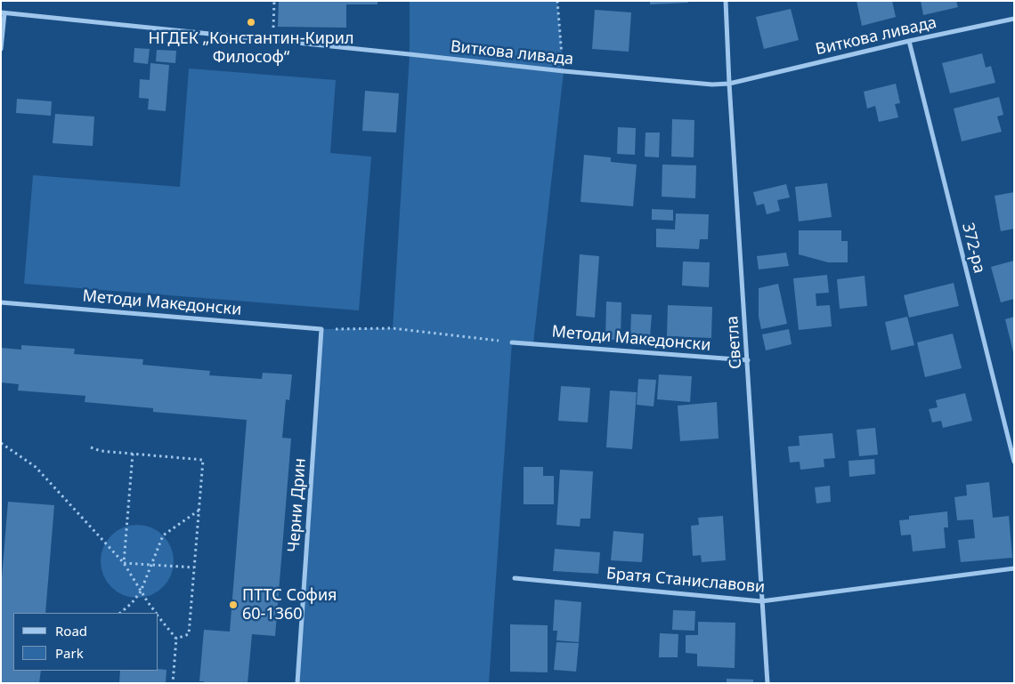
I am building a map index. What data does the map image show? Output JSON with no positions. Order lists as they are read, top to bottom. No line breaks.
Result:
{"streets":{"street":["Виткова ливада","372-ра","Методи Македонски","Светла","Черни Дрин","Братя Станиславови"]},"crossings":[["Виткова ливада","372-ра"],["Виткова ливада","Светла"],["Методи Македонски","Светла"],["Методи Македонски","Черни Дрин"],["Светла","Братя Станиславови"]],"places":["НГДЕК „Константин-Кирил Философ“","ПТТС София 60-1360"],"legend":["Road","Park"]}
